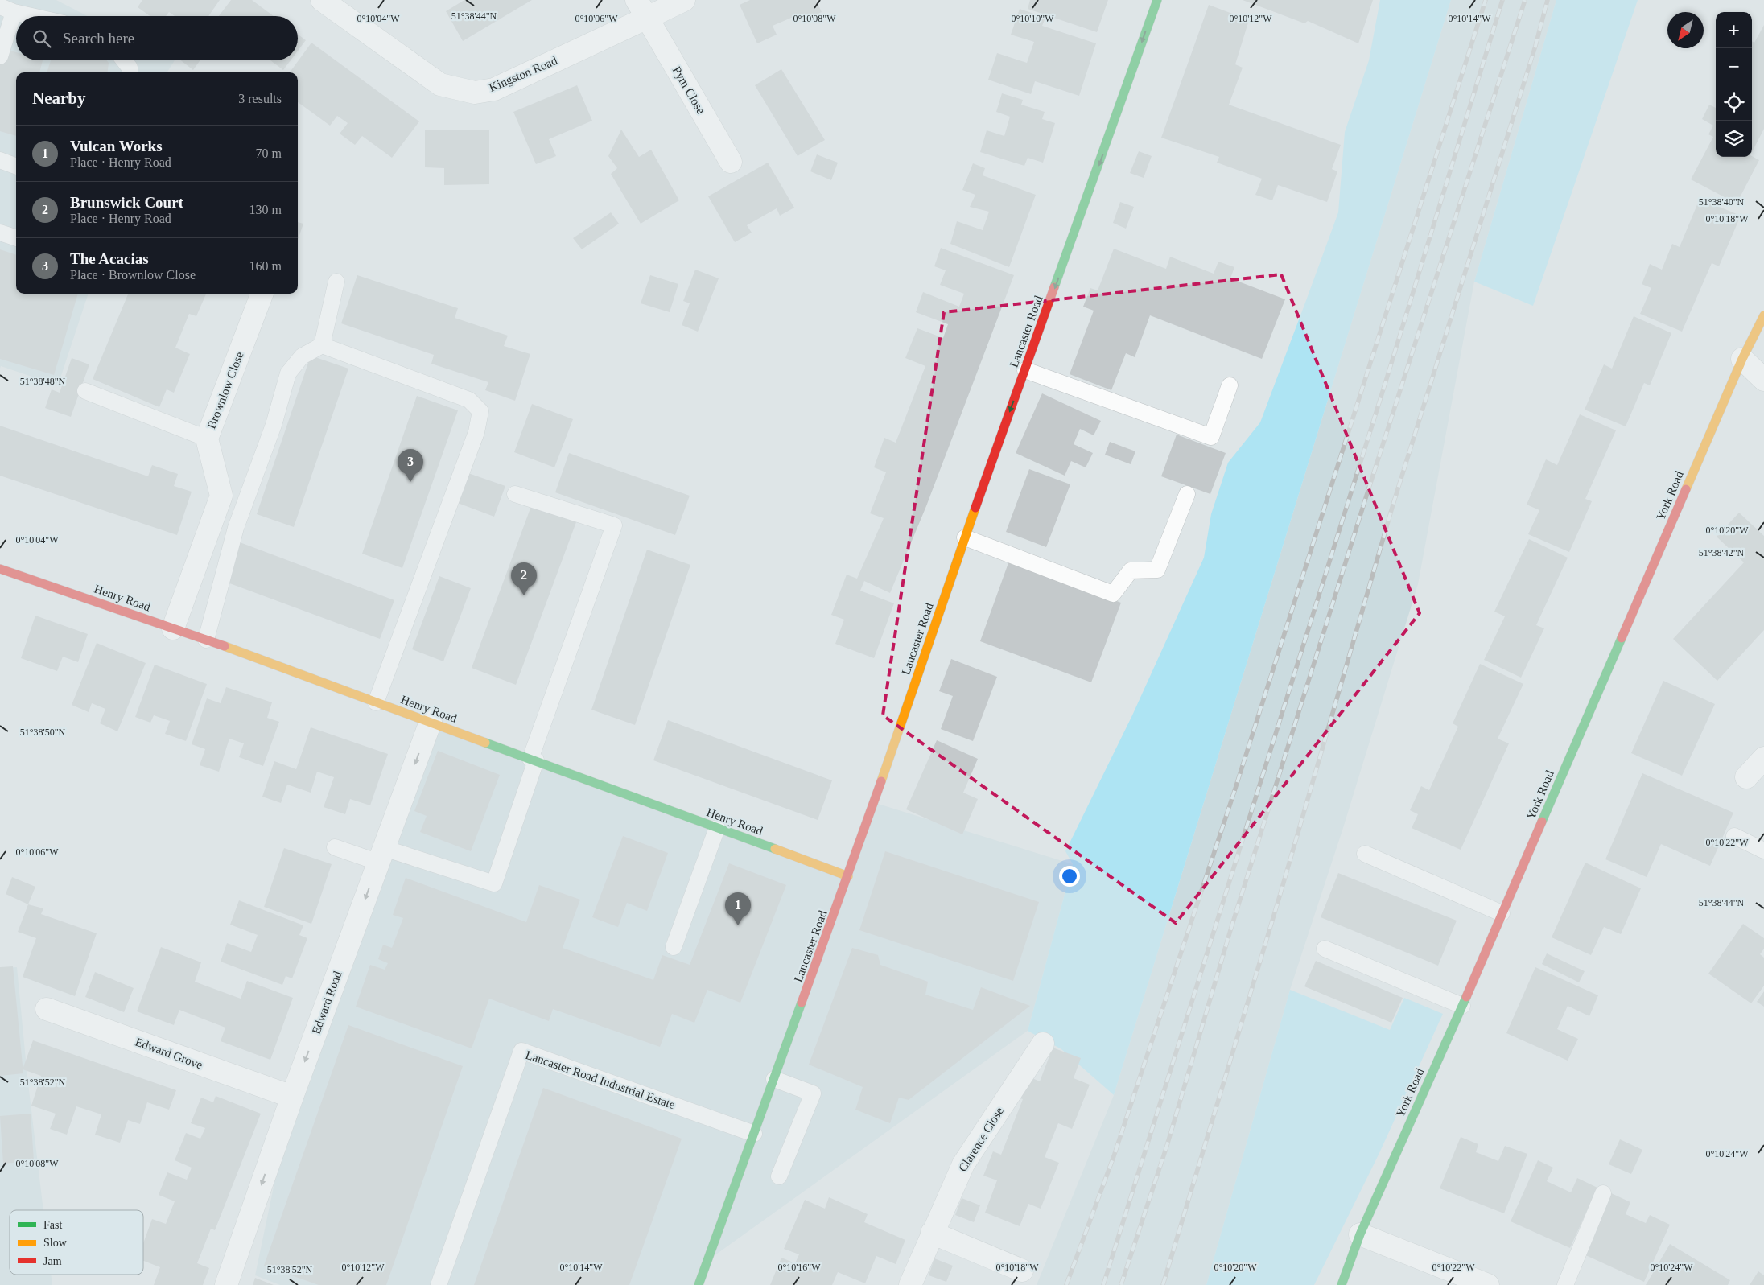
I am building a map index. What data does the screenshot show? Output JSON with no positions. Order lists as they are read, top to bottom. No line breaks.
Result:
{"streets":{"street":["Kingston Road","Pym Close","Lancaster Road","Brownlow Close","York Road","Henry Road","Edward Road","Edward Grove","Clarence Close"],"lane":["Lancaster Road Industrial Estate"]},"crossings":[["Kingston Road","Pym Close"],["Lancaster Road","Henry Road"],["Lancaster Road","Lancaster Road Industrial Estate"],["Brownlow Close","Henry Road"],["Henry Road","Edward Road"],["Edward Road","Edward Grove"]],"one_way":["Lancaster Road","Edward Road"],"legend":["Fast","Slow","Jam"],"north":"bottom left","page":{"map_buttons":["+","−"],"search":"Search here","heading":["Nearby","3 results"],"list":[{"mark":"1","name":"Vulcan Works","note":"Place · Henry Road","value":"70 m"},{"mark":"2","name":"Brunswick Court","note":"Place · Henry Road","value":"130 m"},{"mark":"3","name":"The Acacias","note":"Place · Brownlow Close","value":"160 m"}],"pins":["3","2","1"]},"coordinates":["51°38'44\"N","0°10'04\"W","0°10'06\"W","0°10'08\"W","0°10'10\"W","0°10'12\"W","0°10'14\"W","51°38'40\"N","0°10'18\"W","51°38'48\"N","0°10'20\"W","51°38'42\"N","51°38'50\"N","0°10'22\"W","51°38'52\"N","0°10'24\"W","0°10'16\"W"]}
